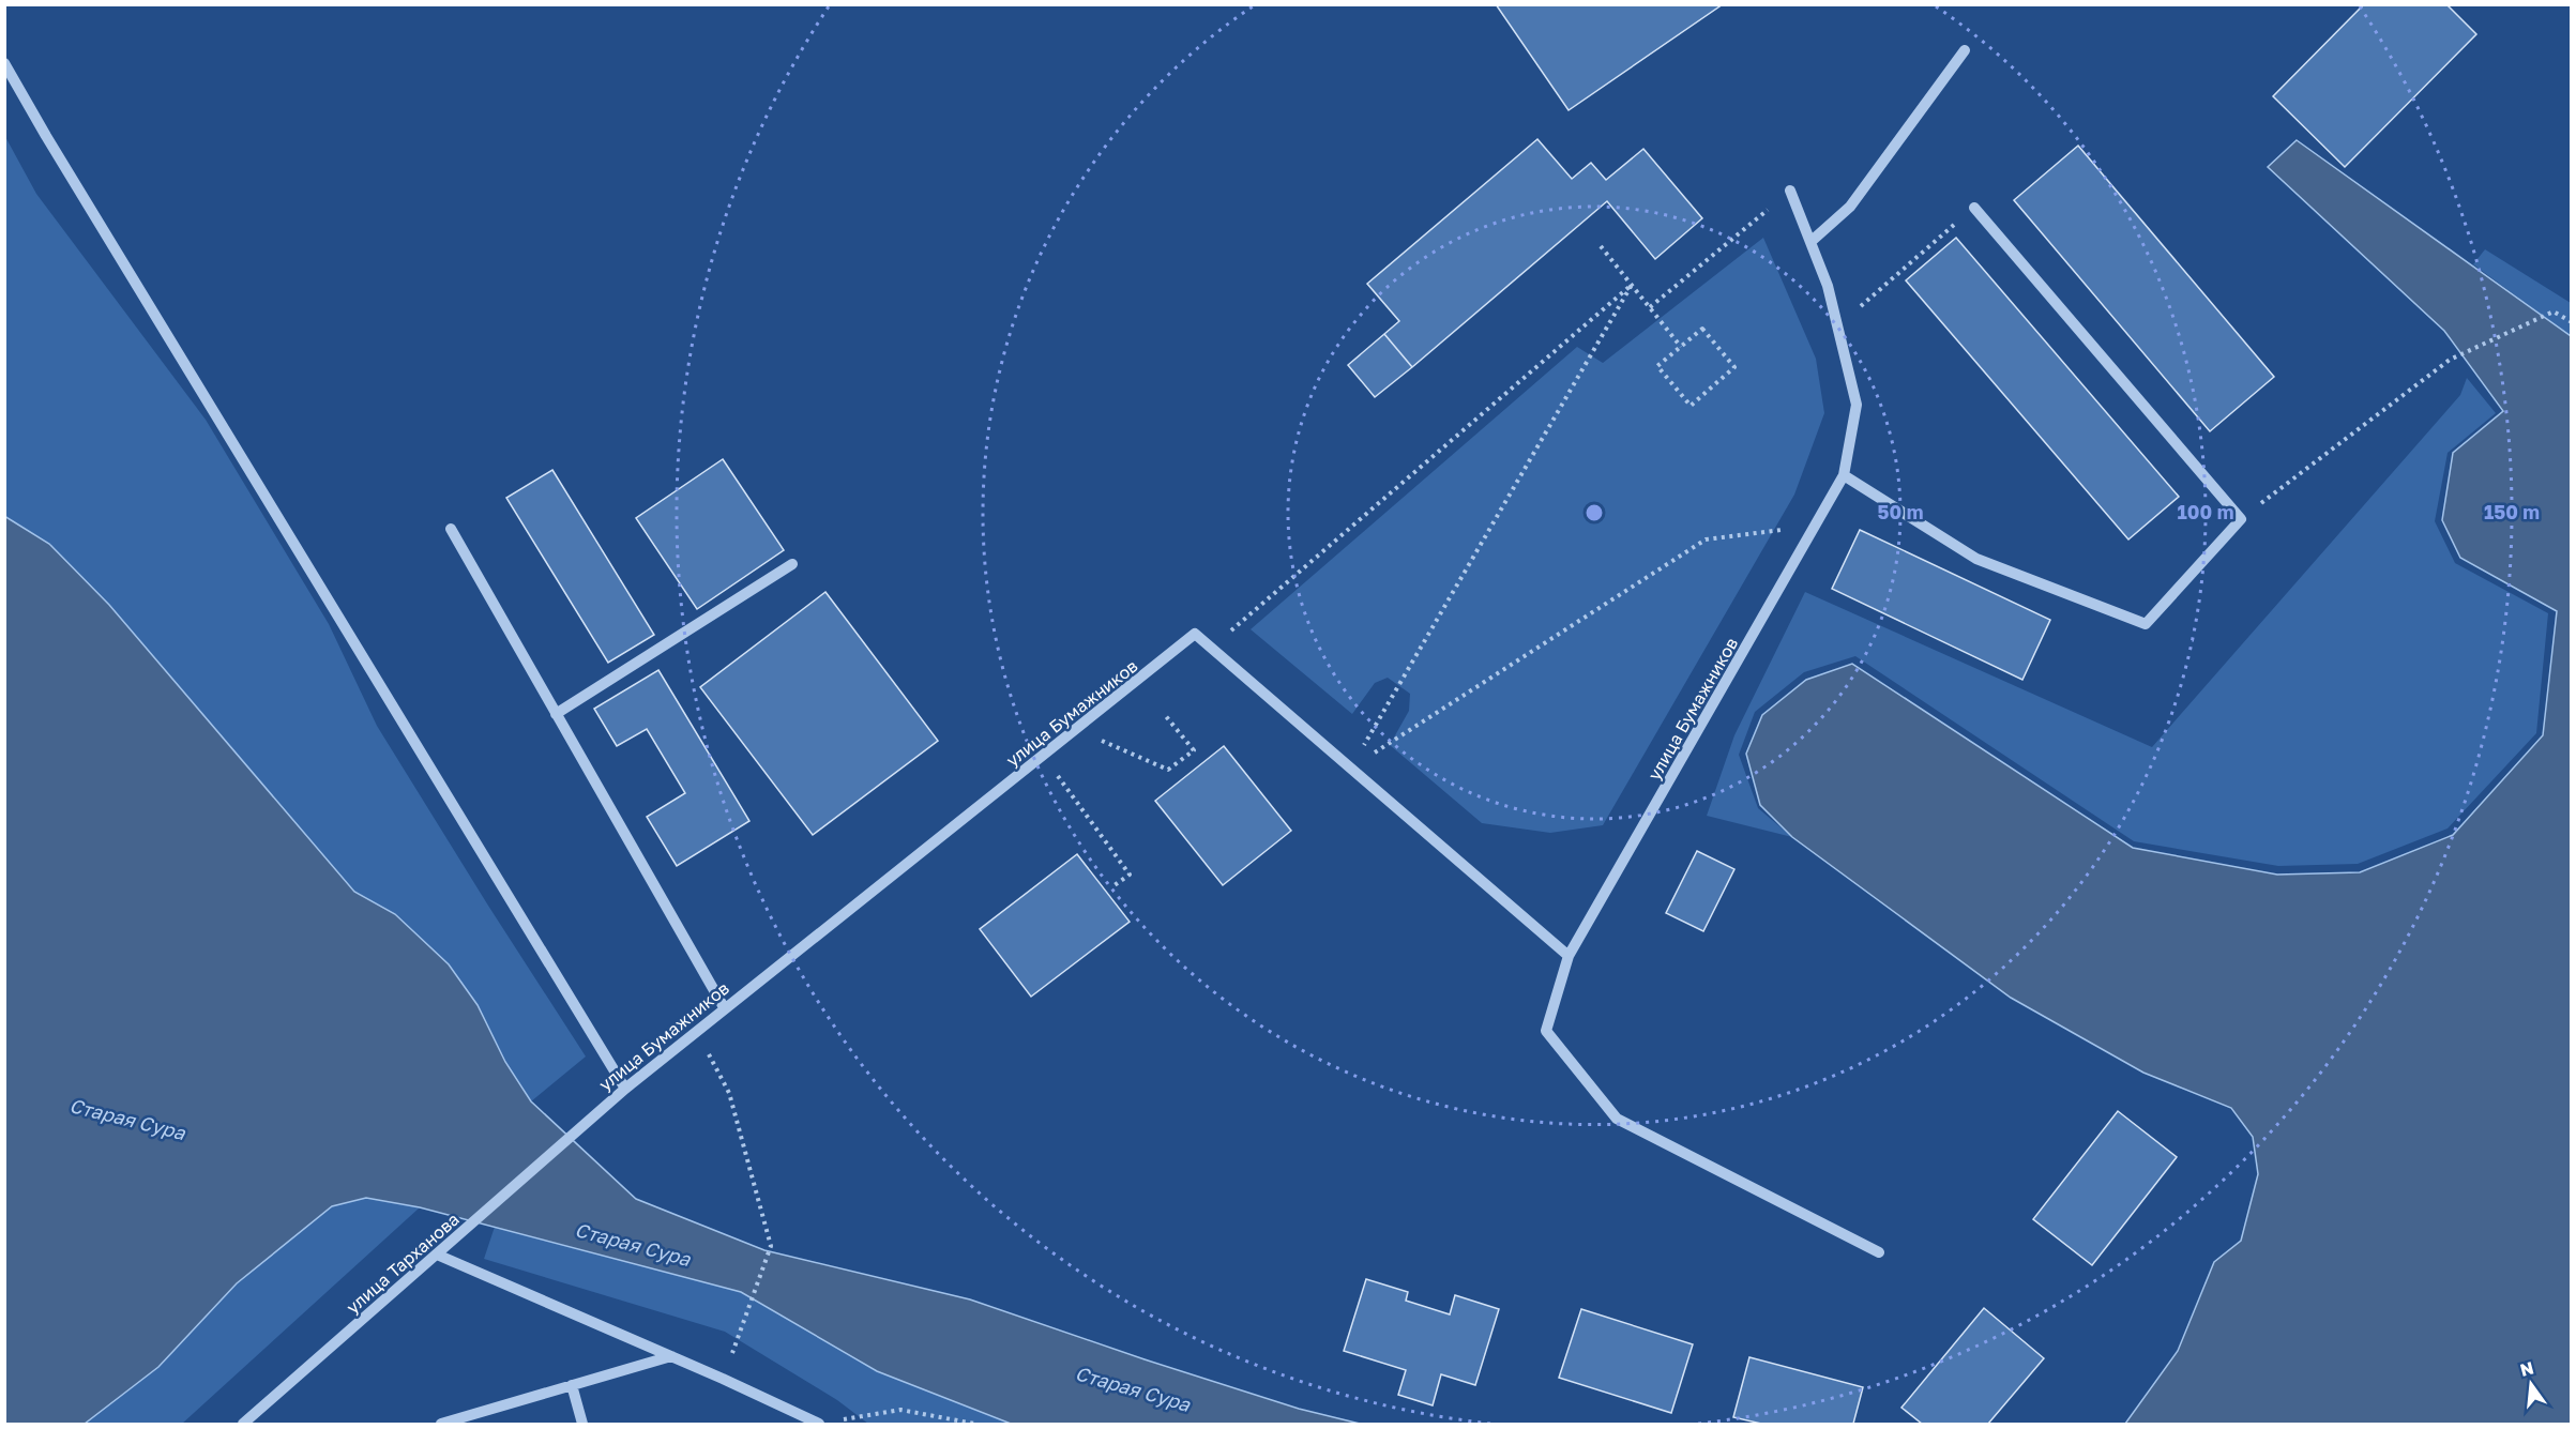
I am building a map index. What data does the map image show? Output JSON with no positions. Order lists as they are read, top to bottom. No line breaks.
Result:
{"streets":{"street":["улица Бумажников","улица Тарханова"]},"crossings":[["улица Бумажников","улица Тарханова"]],"water":["Старая Сура"],"north":"top","rings":["50 m","100 m","150 m"]}
